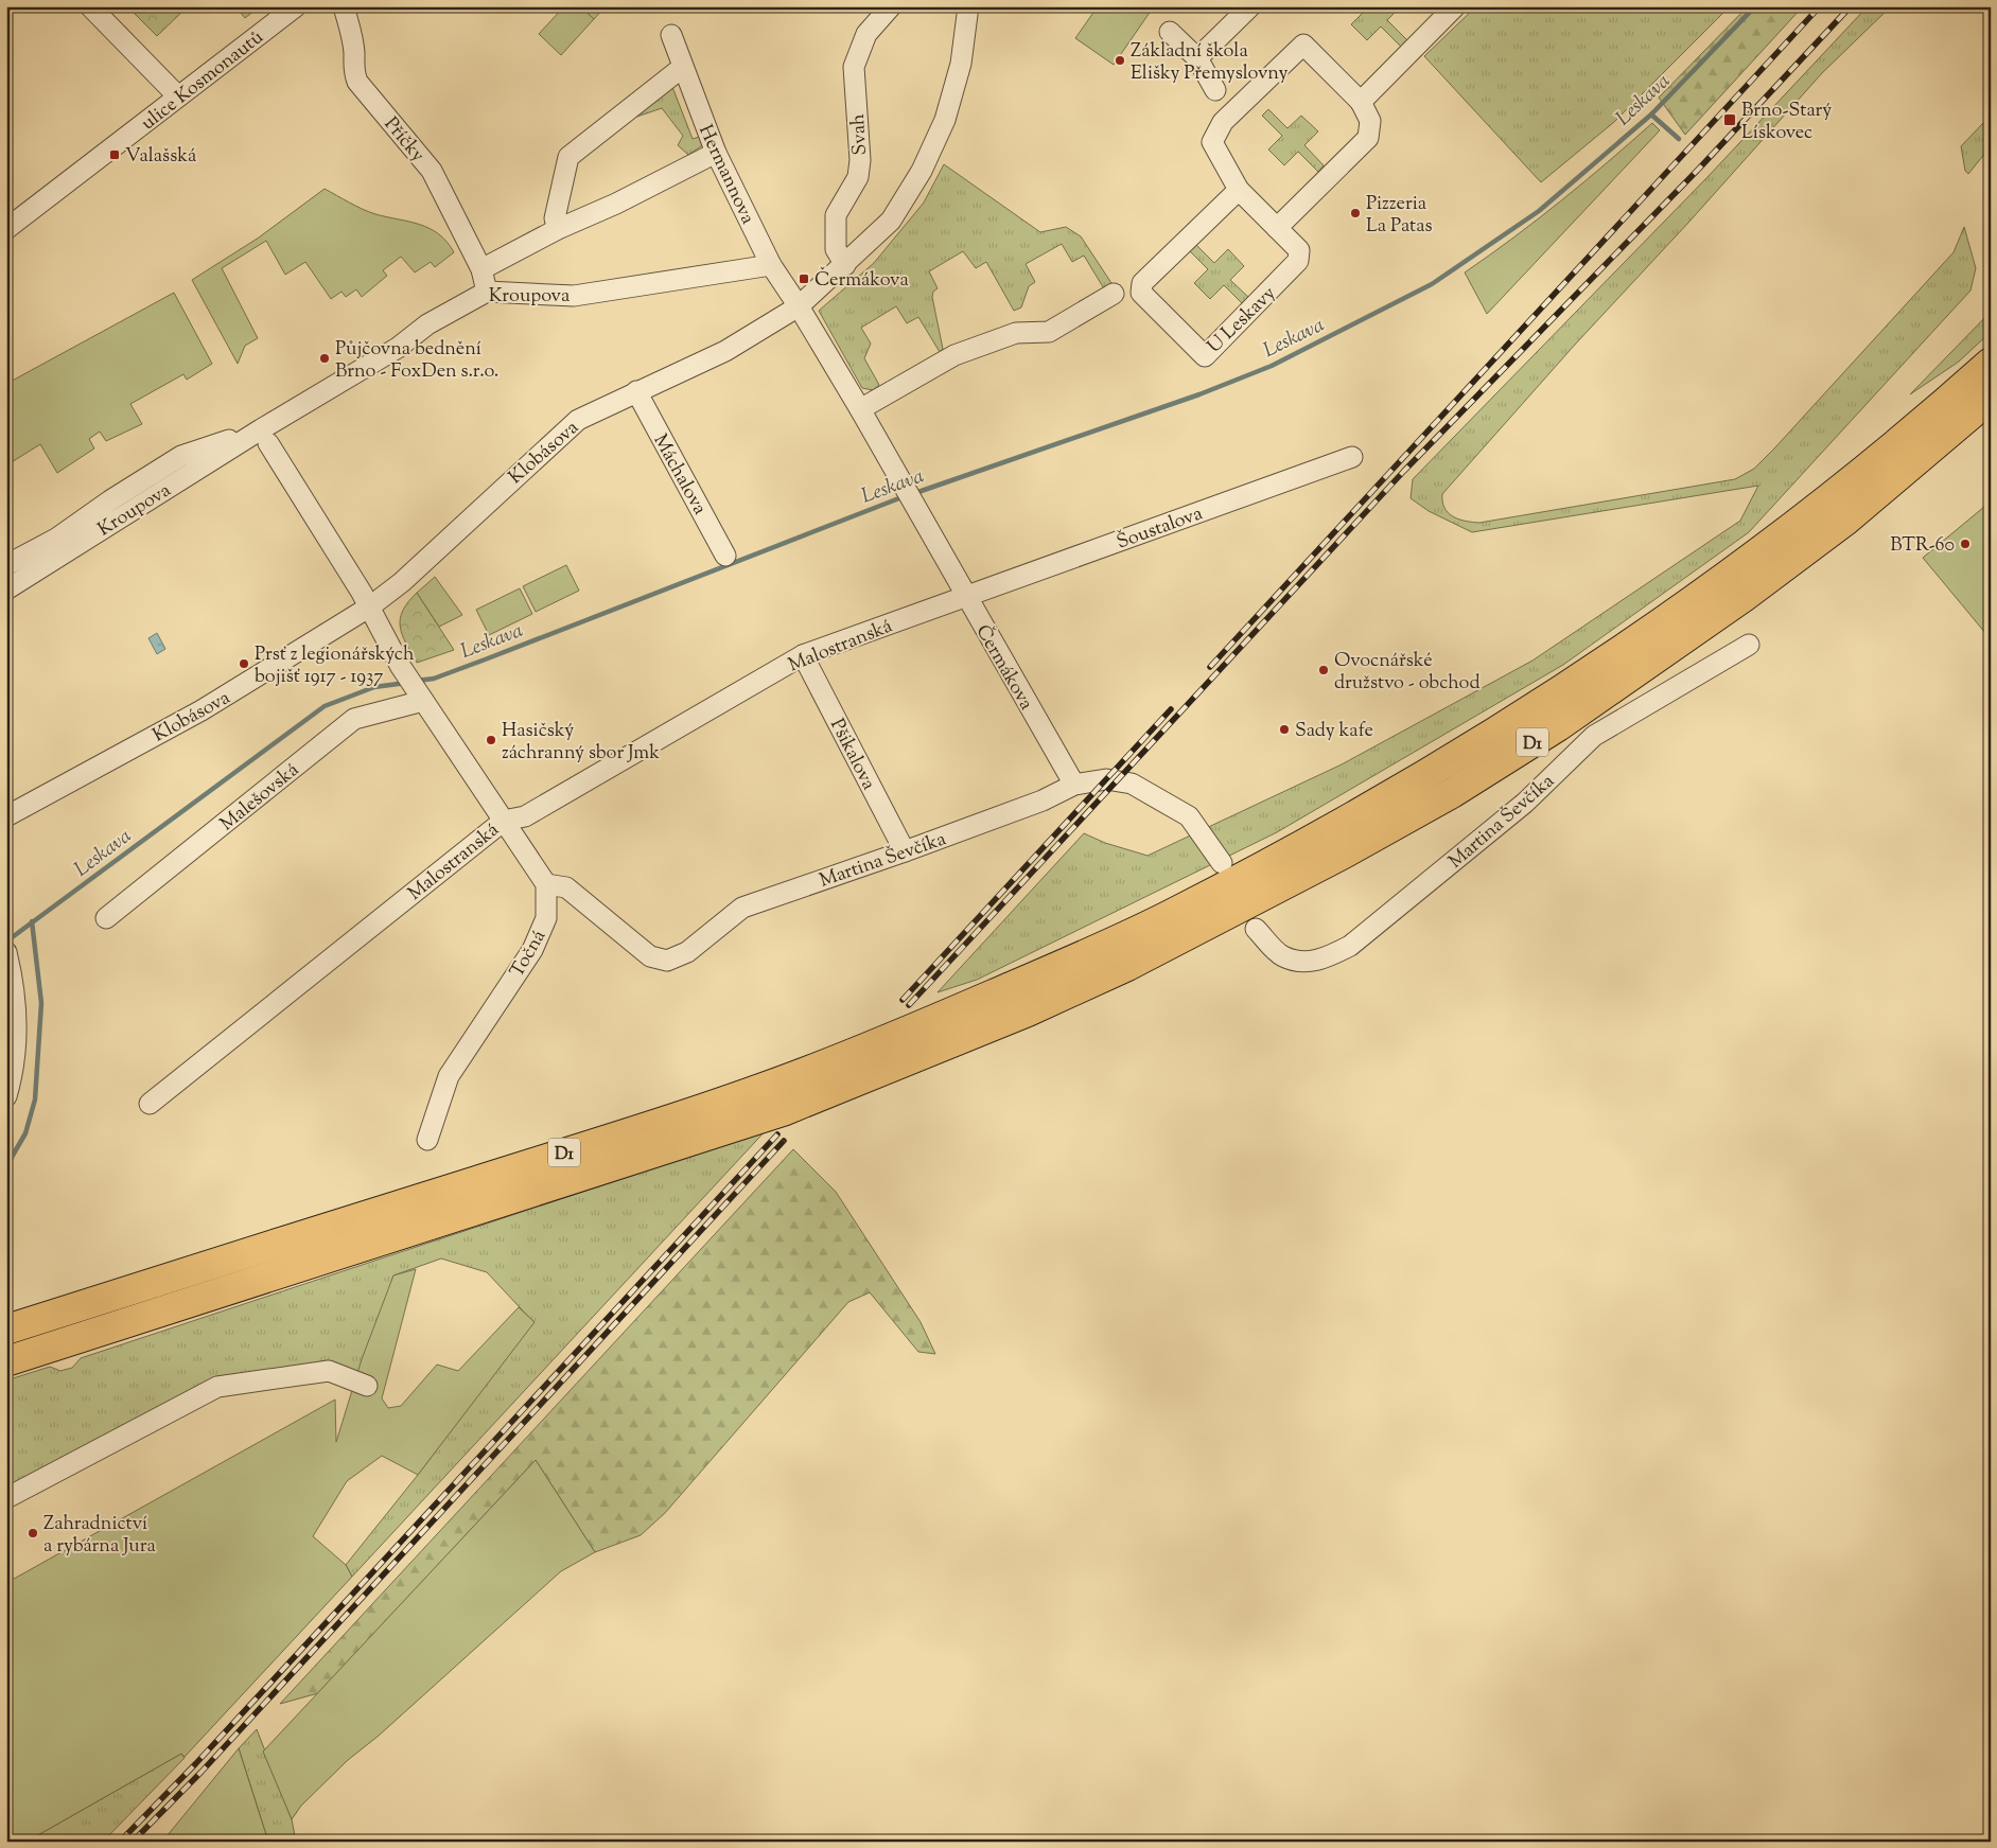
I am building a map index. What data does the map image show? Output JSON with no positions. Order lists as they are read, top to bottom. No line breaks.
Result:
{"streets":{"highway":["D1"],"street":["ulice Kosmonautů","Svah","Příčky","Hermannova","Kroupova","U Leskavy","Klobásova","Máchalova","Šoustalova","Malostranská","Čermákova","Pšikalova","Malešovská","Martina Ševčíka","Točná"]},"crossings":[["Svah","Klobásova"],["Příčky","Kroupova"],["Hermannova","Kroupova"],["Hermannova","Klobásova"],["Hermannova","Čermákova"],["Klobásova","Máchalova"],["Klobásova","Čermákova"],["Šoustalova","Malostranská"],["Šoustalova","Čermákova"],["Malostranská","Čermákova"],["Malostranská","Pšikalova"],["Čermákova","Martina Ševčíka"],["Pšikalova","Martina Ševčíka"],["Martina Ševčíka","Točná"]],"water":["Leskava"],"places":{"other":["Základní škola Elišky Přemyslovny","Pizzeria La Patas","Půjčovna bednění Brno - FoxDen s.r.o.","BTR-60","Prsť z legionářských bojišť 1917 - 1937","Ovocnářské družstvo - obchod","Sady kafe","Hasičský záchranný sbor Jmk","Zahradnictví a rybárna Jura"],"transit":["Brno-Starý Lískovec","Valašská","Čermákova"]}}
